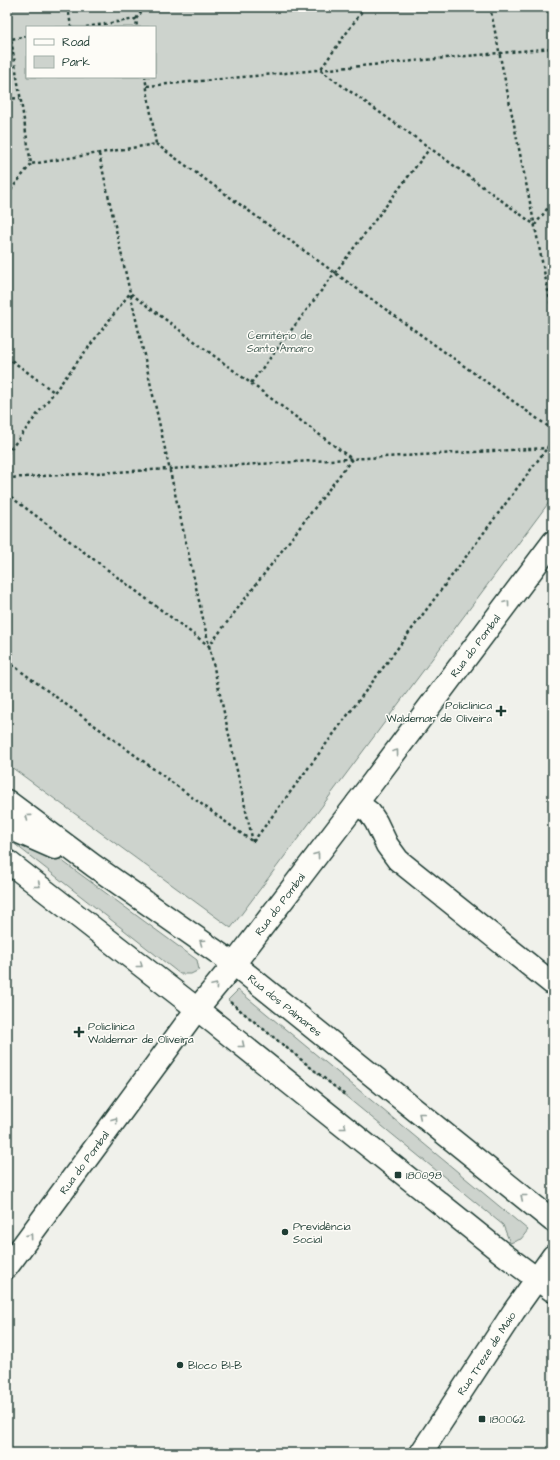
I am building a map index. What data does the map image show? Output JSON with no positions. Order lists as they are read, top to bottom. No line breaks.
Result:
{"streets":{"main road":["Rua do Pombal","Rua dos Palmares","Rua Treze de Maio"]},"crossings":[["Rua do Pombal","Rua dos Palmares"]],"one_way":["Rua do Pombal"],"parks":["Cemitério de Santo Amaro"],"places":{"health":["Policlinica Waldemar de Oliveira","Policlínica Waldemar de Oliveira"],"transit":["180098","180062"],"other":["Previdência Social","Bloco Bl-B"]},"legend":["Road","Park"]}
